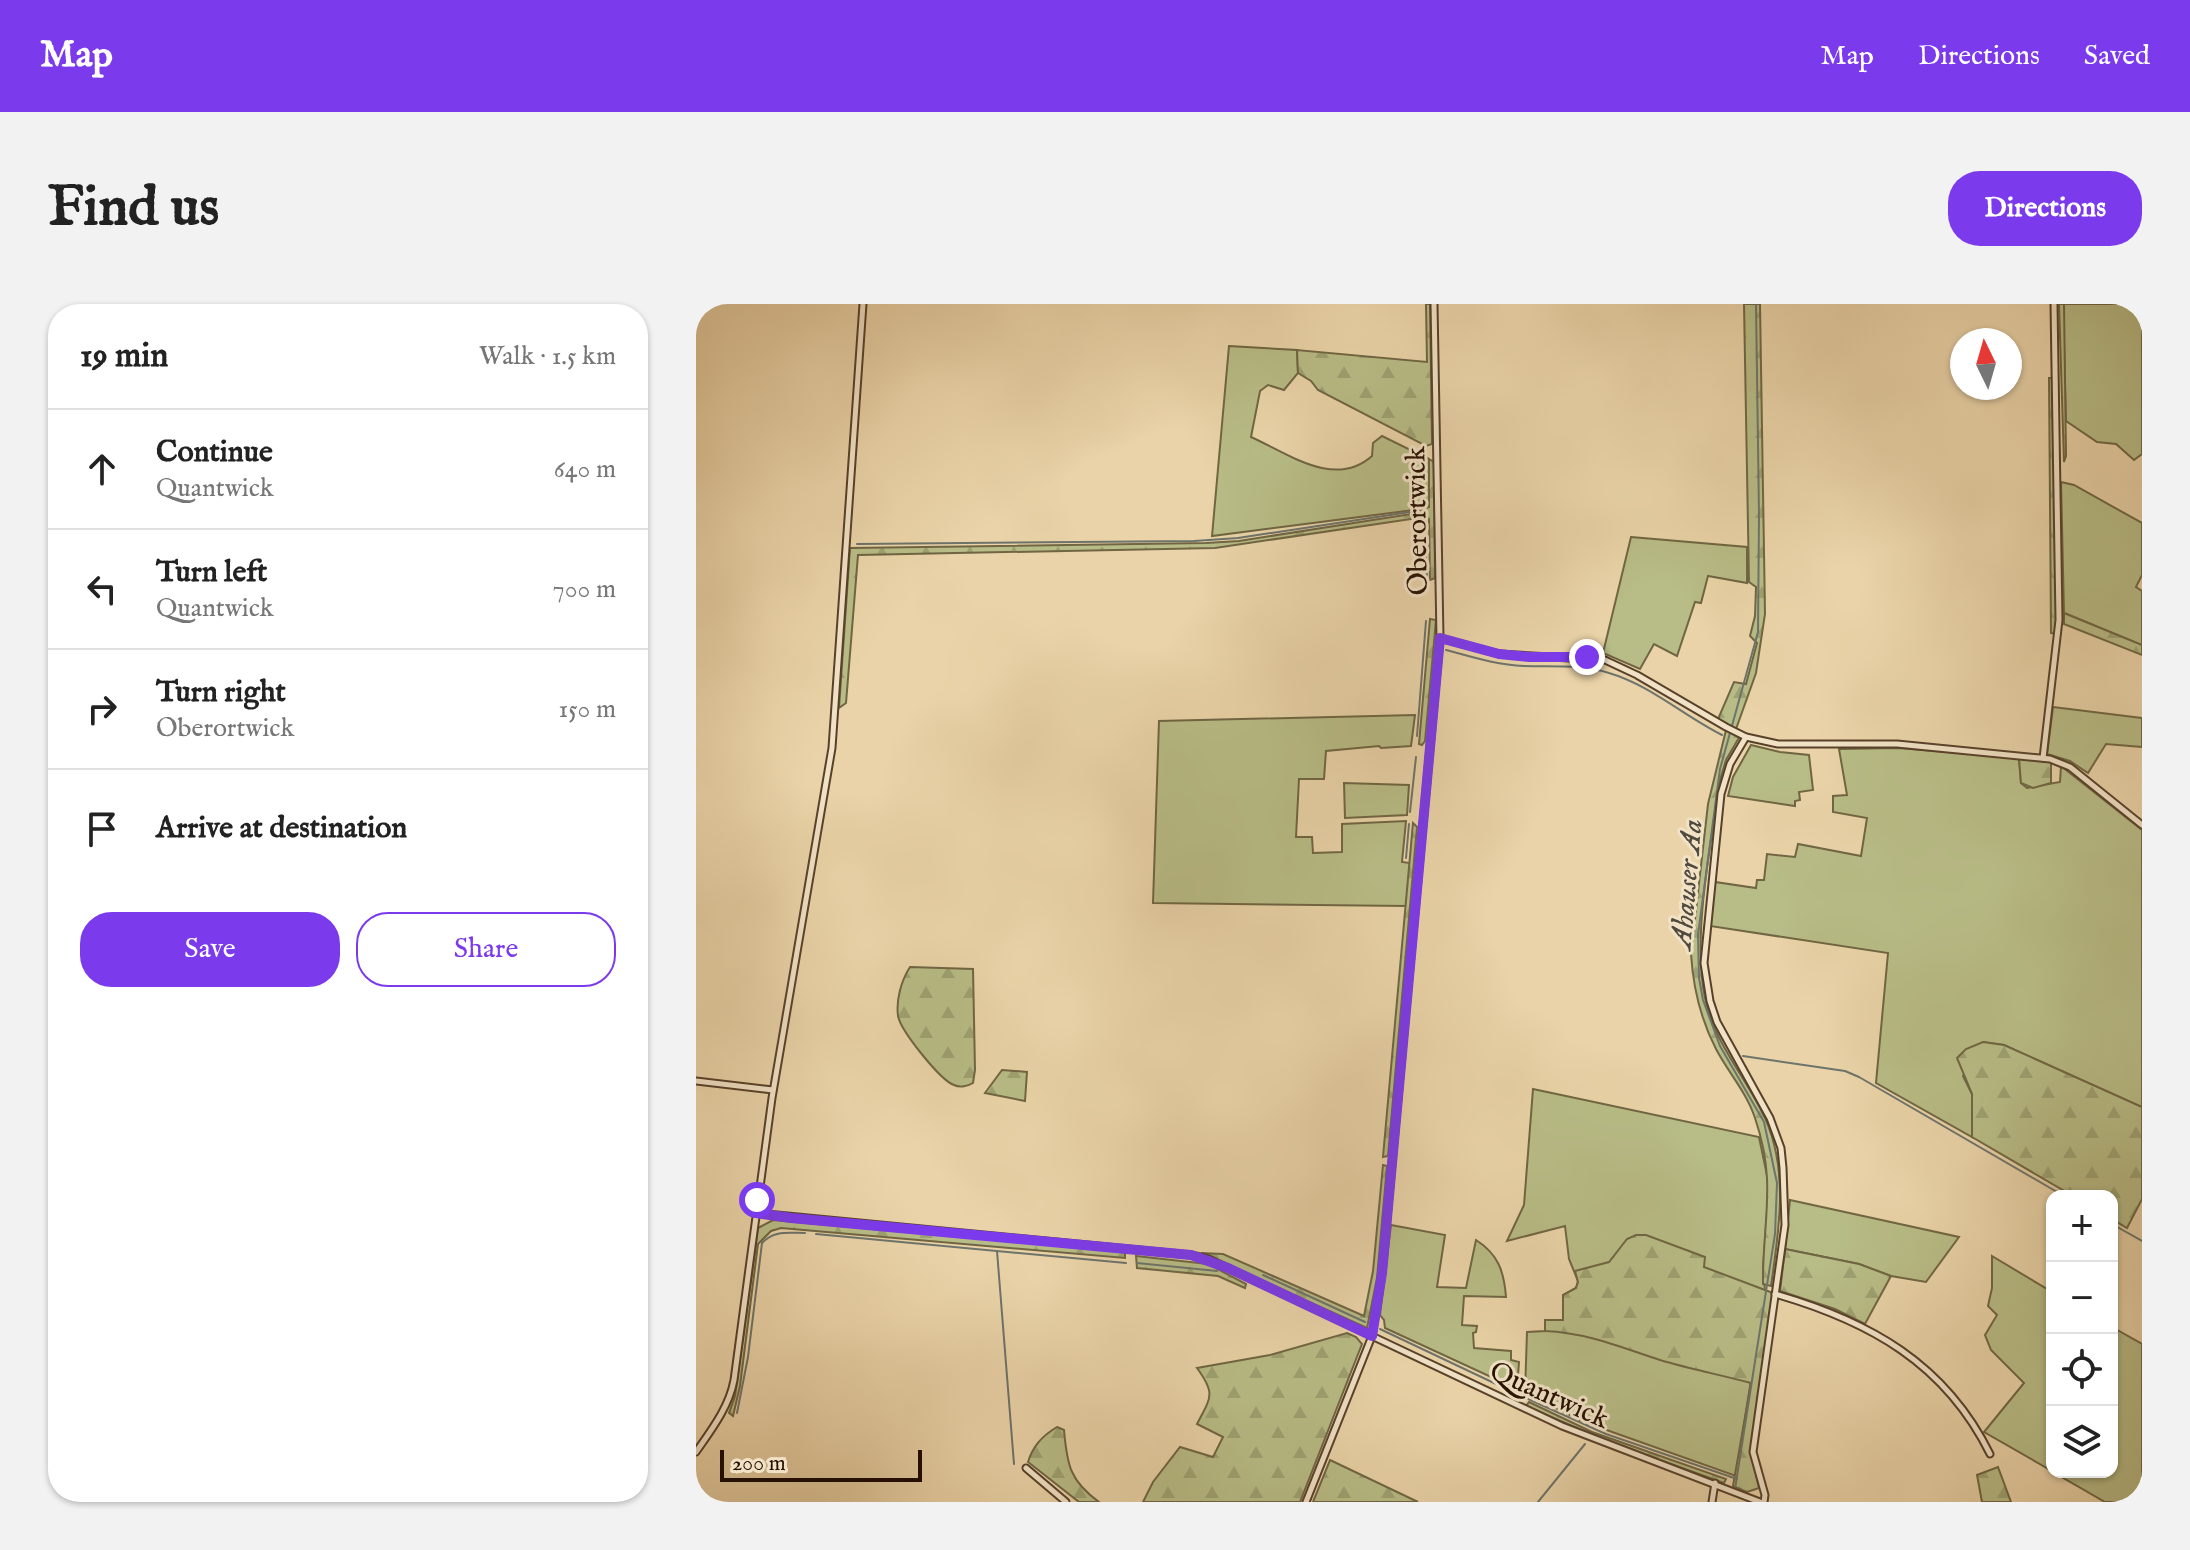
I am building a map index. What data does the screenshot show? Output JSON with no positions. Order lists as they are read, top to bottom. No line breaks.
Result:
{"streets":{"street":["Oberortwick","Quantwick"]},"water":["Ahauser Aa"],"scale_bar":"200 m","north":"top","page":{"header":"Map","nav":["Map","Directions","Saved"],"buttons":["Directions",["Save","Share"]],"title":"Find us","heading":["19 min","Walk · 1.5 km"],"list":[["Continue","Quantwick","640 m"],["Turn left","Quantwick","700 m"],["Turn right","Oberortwick","150 m"],"Arrive at destination"],"map_buttons":["+","−"],"scale":"200 m"}}
